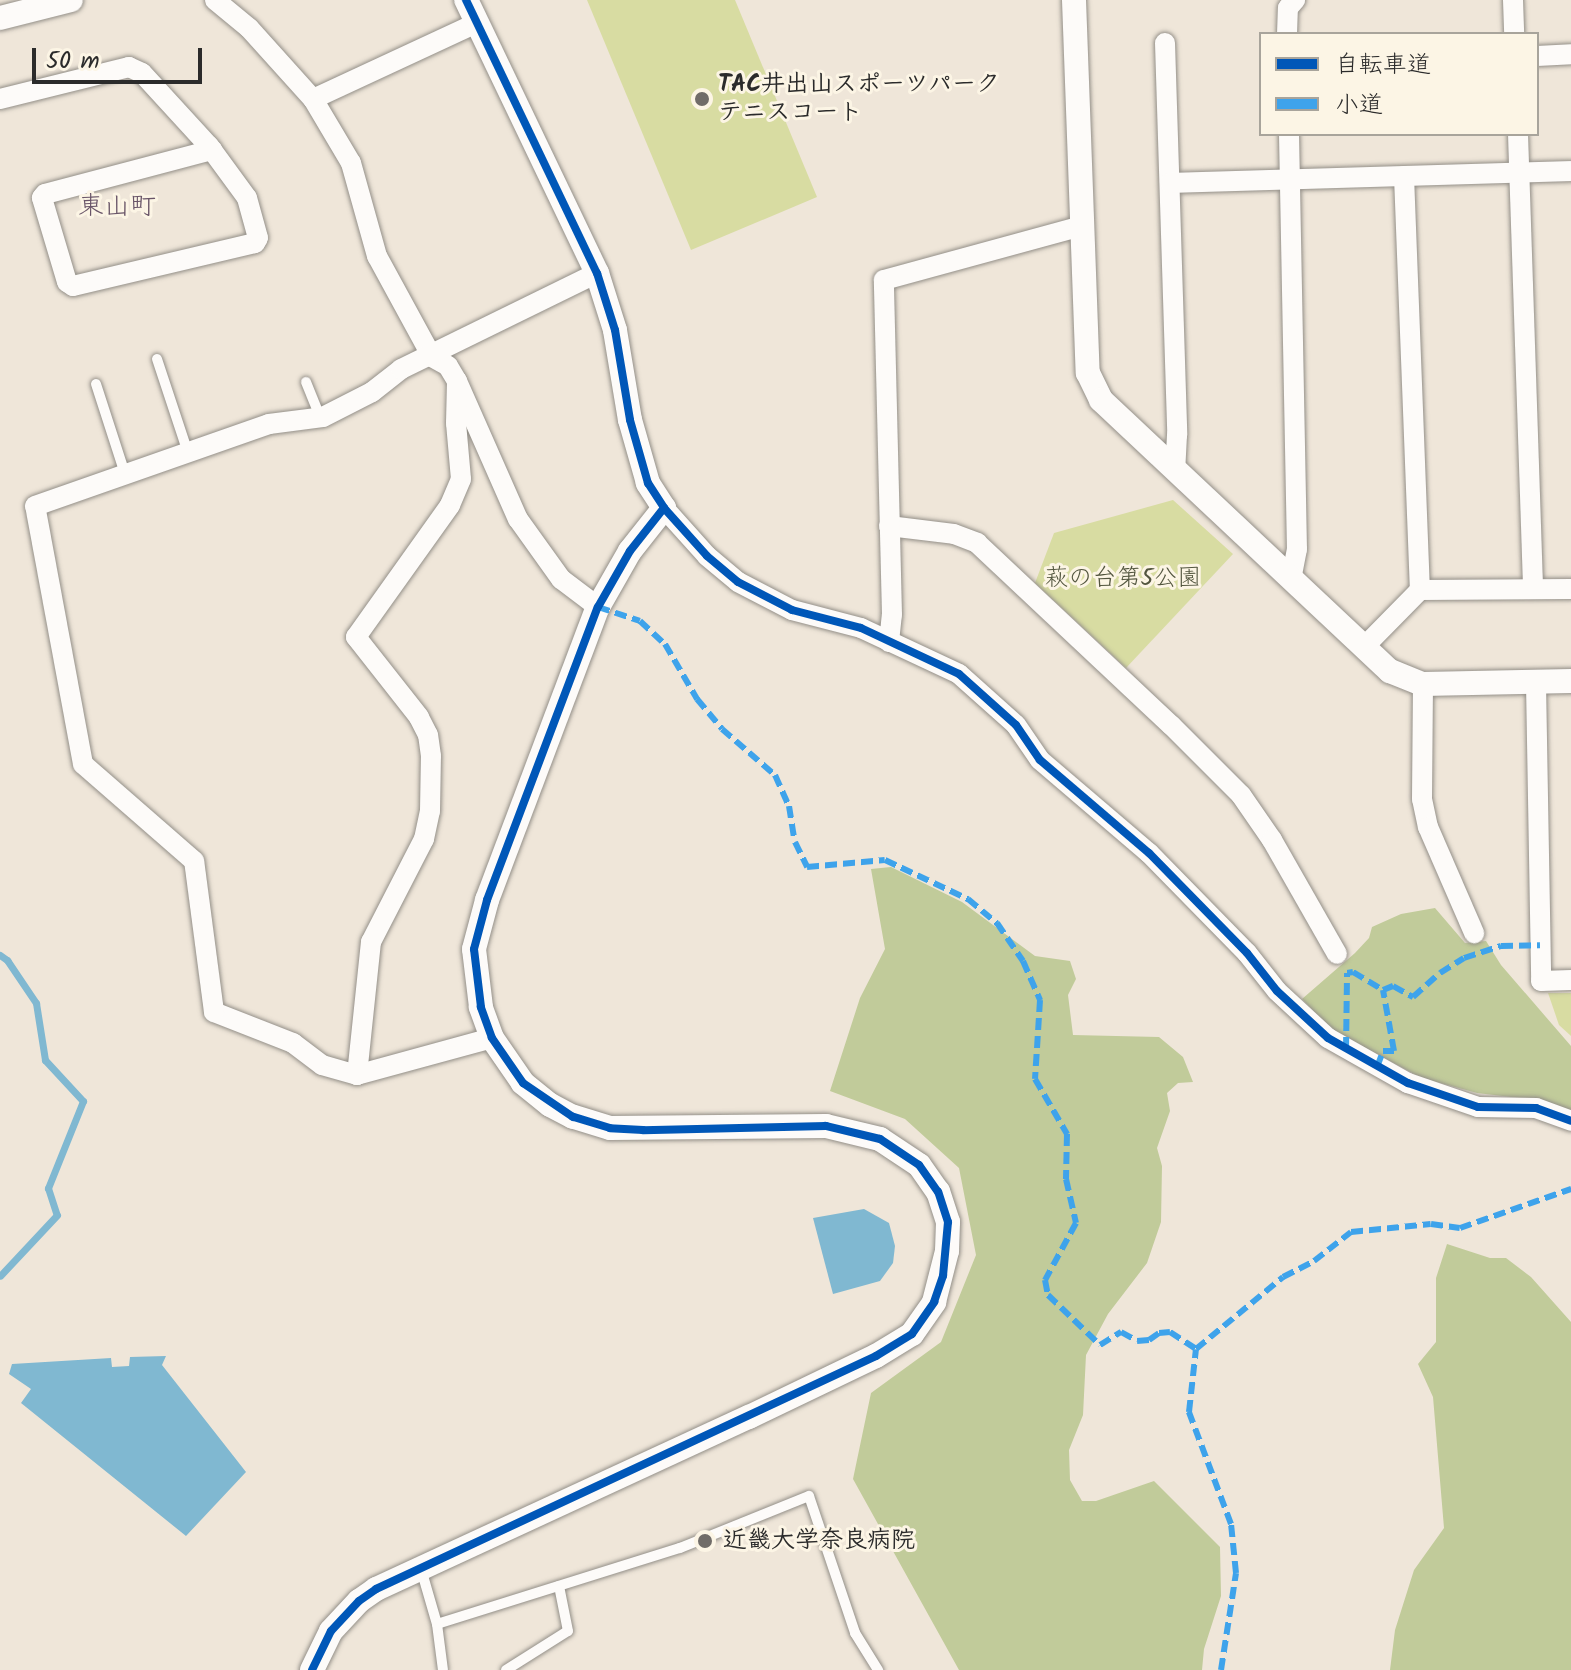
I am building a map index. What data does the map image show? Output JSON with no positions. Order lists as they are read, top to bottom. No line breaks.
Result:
{"districts":["東山町"],"parks":["萩の台第5公園"],"places":["TAC井出山スポーツパーク テニスコート","近畿大学奈良病院"],"legend":["自転車道","小道"],"scale_bar":"50 m"}
